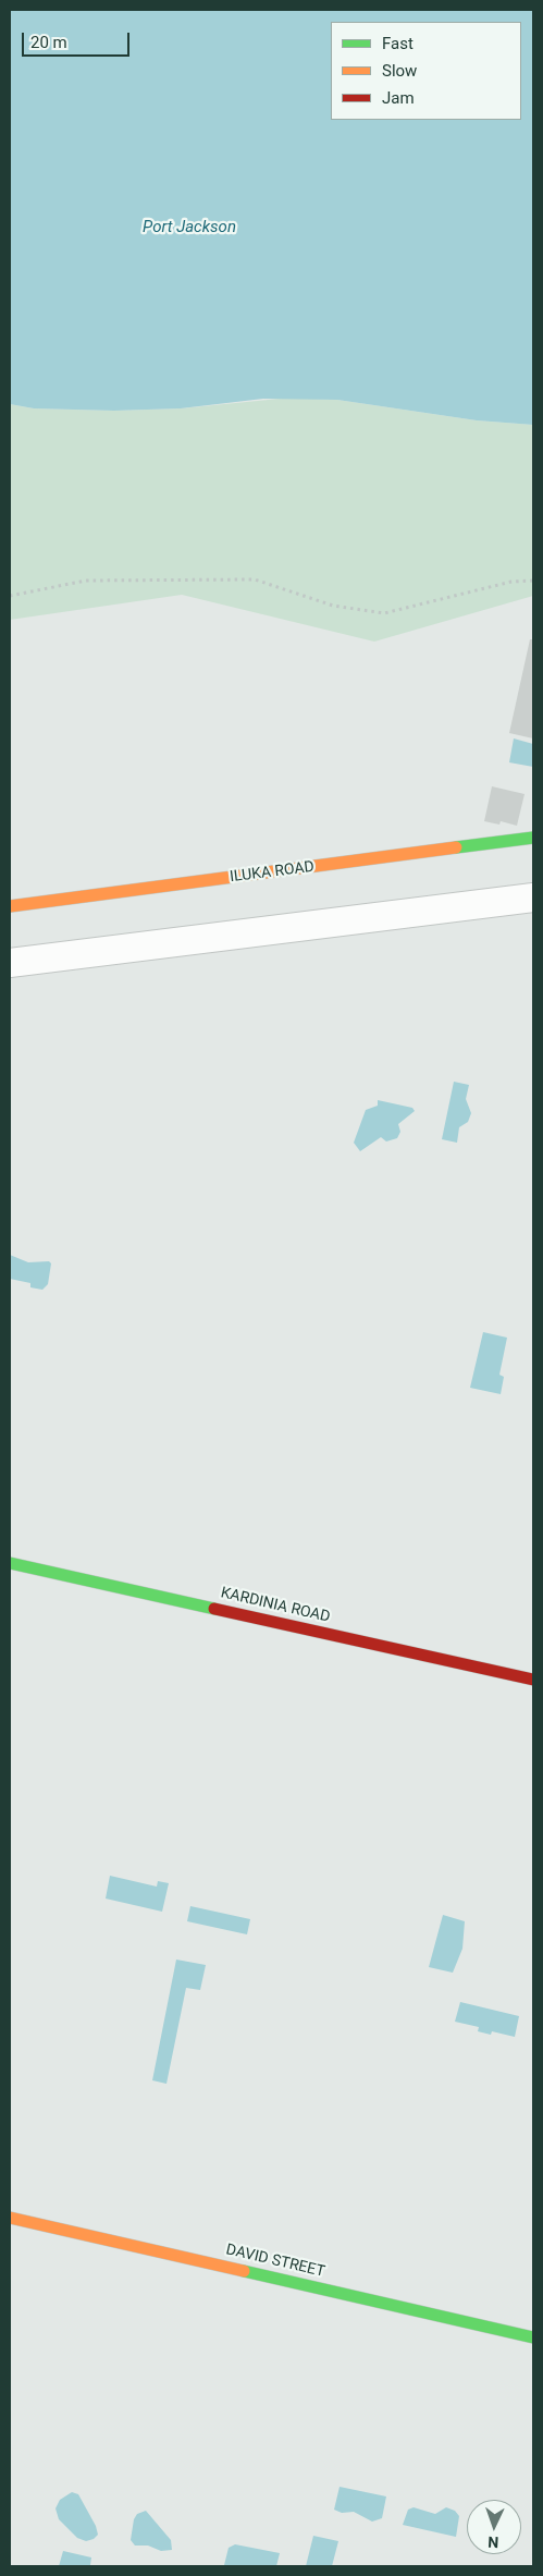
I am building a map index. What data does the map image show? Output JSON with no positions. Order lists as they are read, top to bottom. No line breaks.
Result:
{"streets":{"street":["ILUKA ROAD","KARDINIA ROAD","DAVID STREET"]},"water":["Port Jackson"],"legend":["Fast","Slow","Jam"],"scale_bar":"20 m","north":"bottom"}
